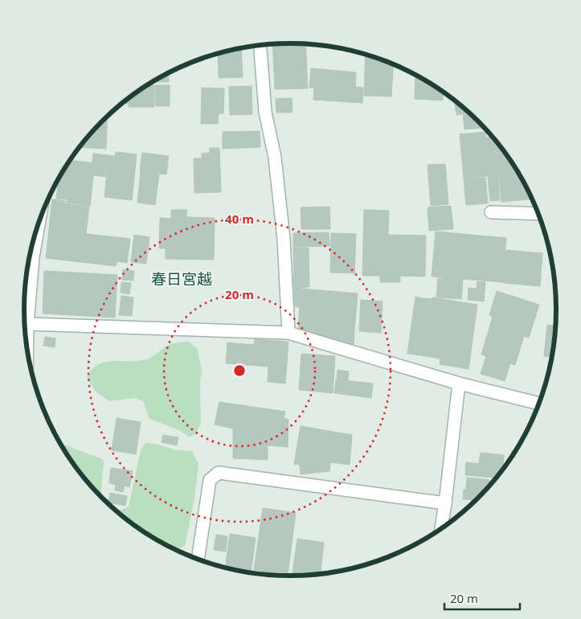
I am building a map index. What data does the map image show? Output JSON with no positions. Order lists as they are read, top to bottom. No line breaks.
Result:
{"districts":["春日宮越"],"scale_bar":"20 m","rings":["40 m","20 m"]}
